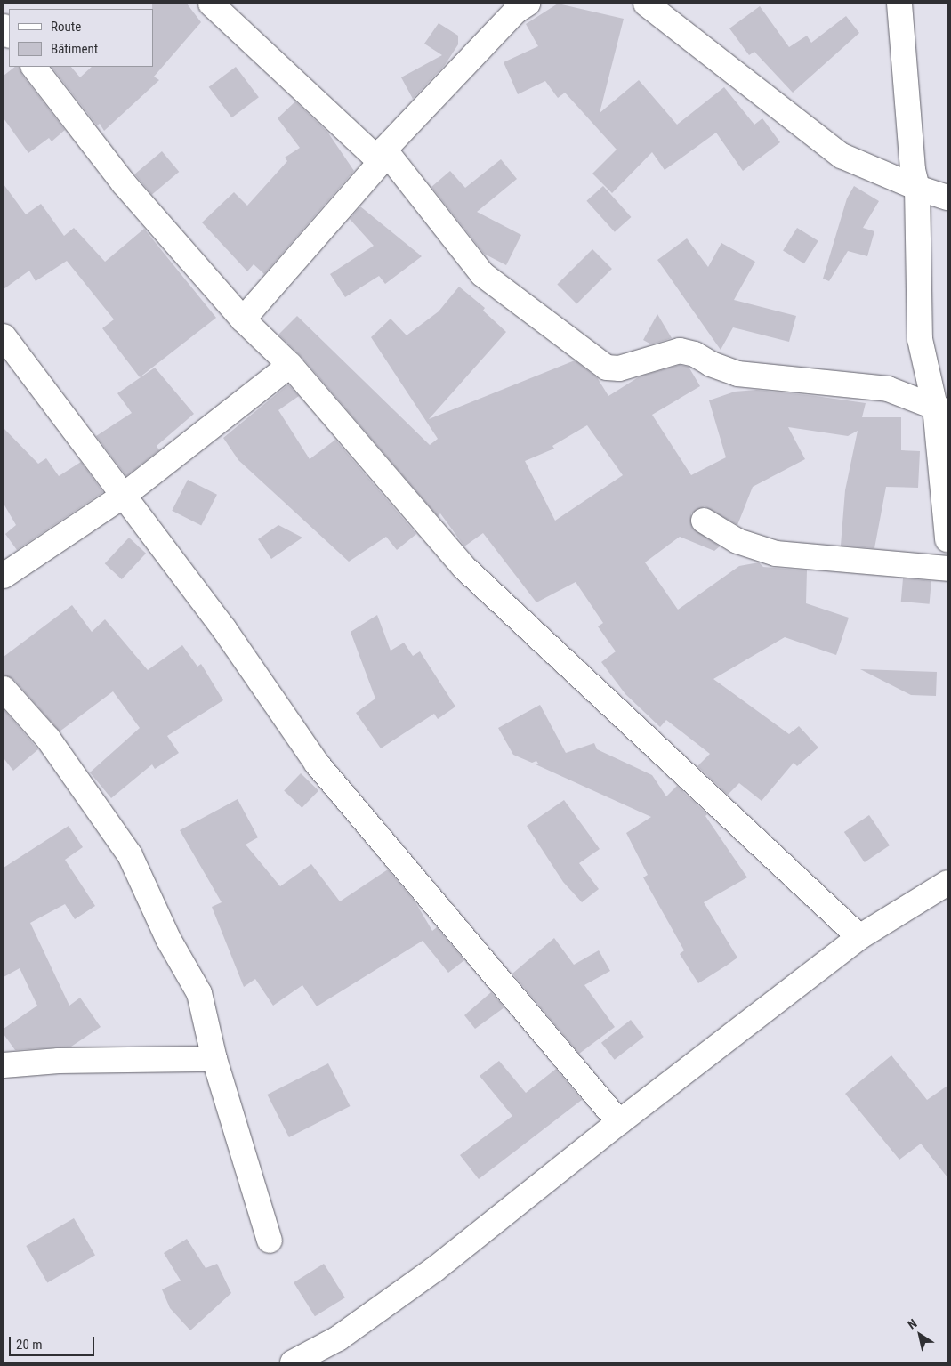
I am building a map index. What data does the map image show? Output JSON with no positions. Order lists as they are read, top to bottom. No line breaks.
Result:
{"legend":["Route","Bâtiment"],"scale_bar":"20 m","north":"top left"}
